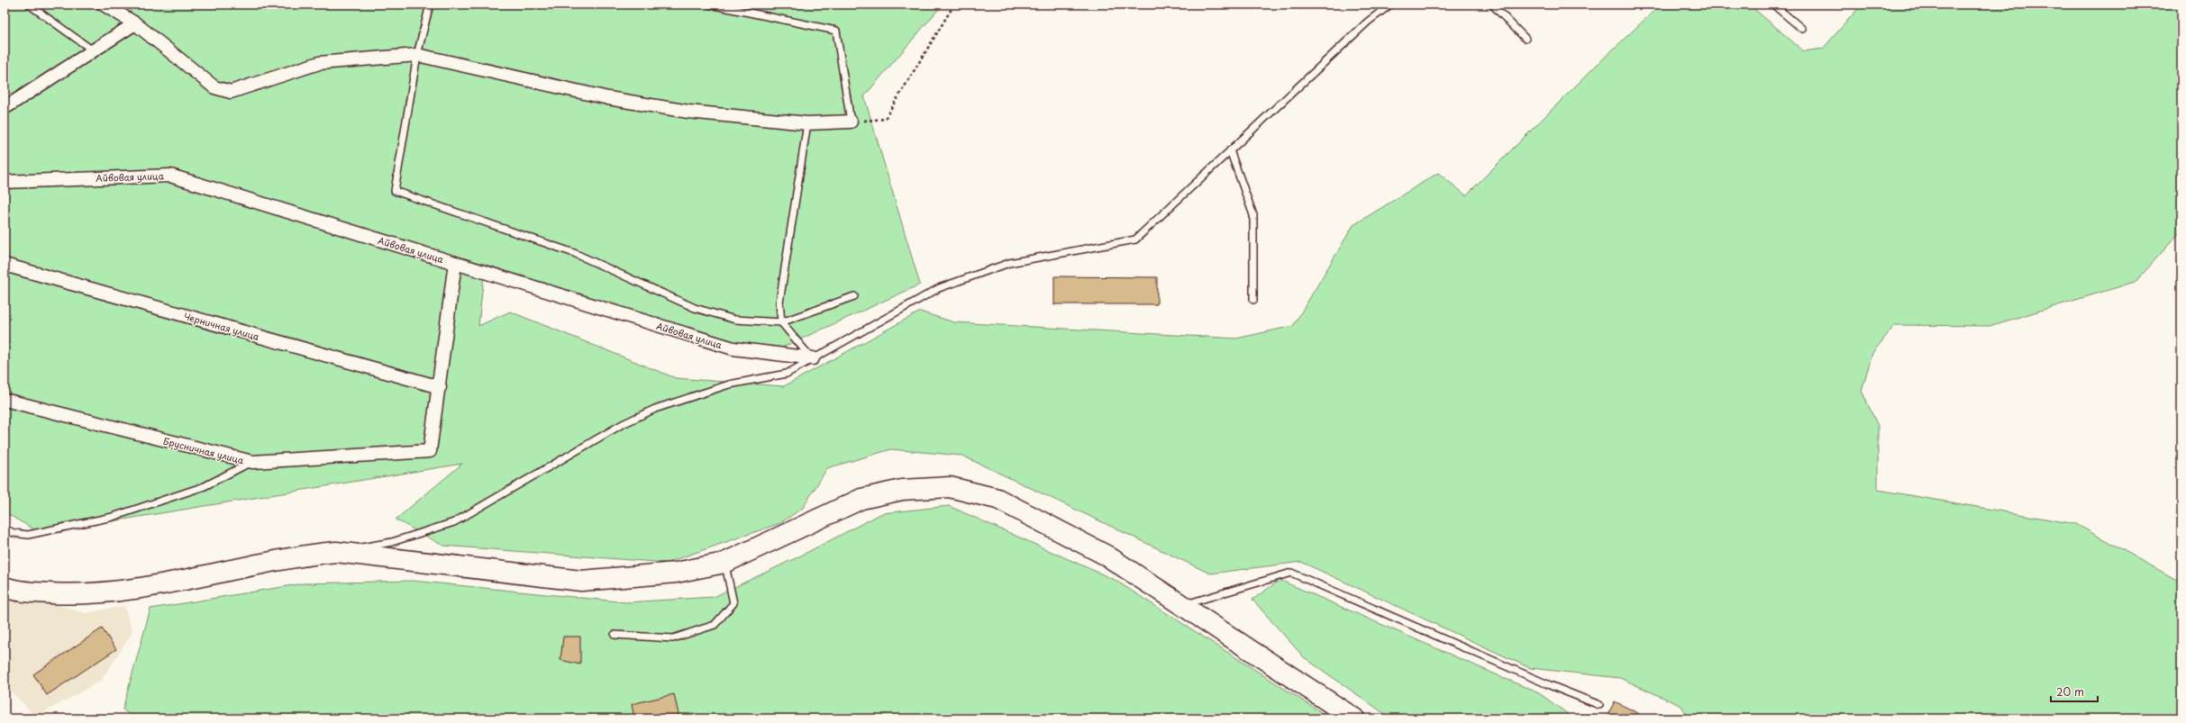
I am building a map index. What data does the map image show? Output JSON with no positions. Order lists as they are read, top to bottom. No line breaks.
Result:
{"streets":{"street":["Айвовая улица","Черничная улица","Брусничная улица"]},"crossings":[["Черничная улица","Брусничная улица"]],"scale_bar":"20 m"}
